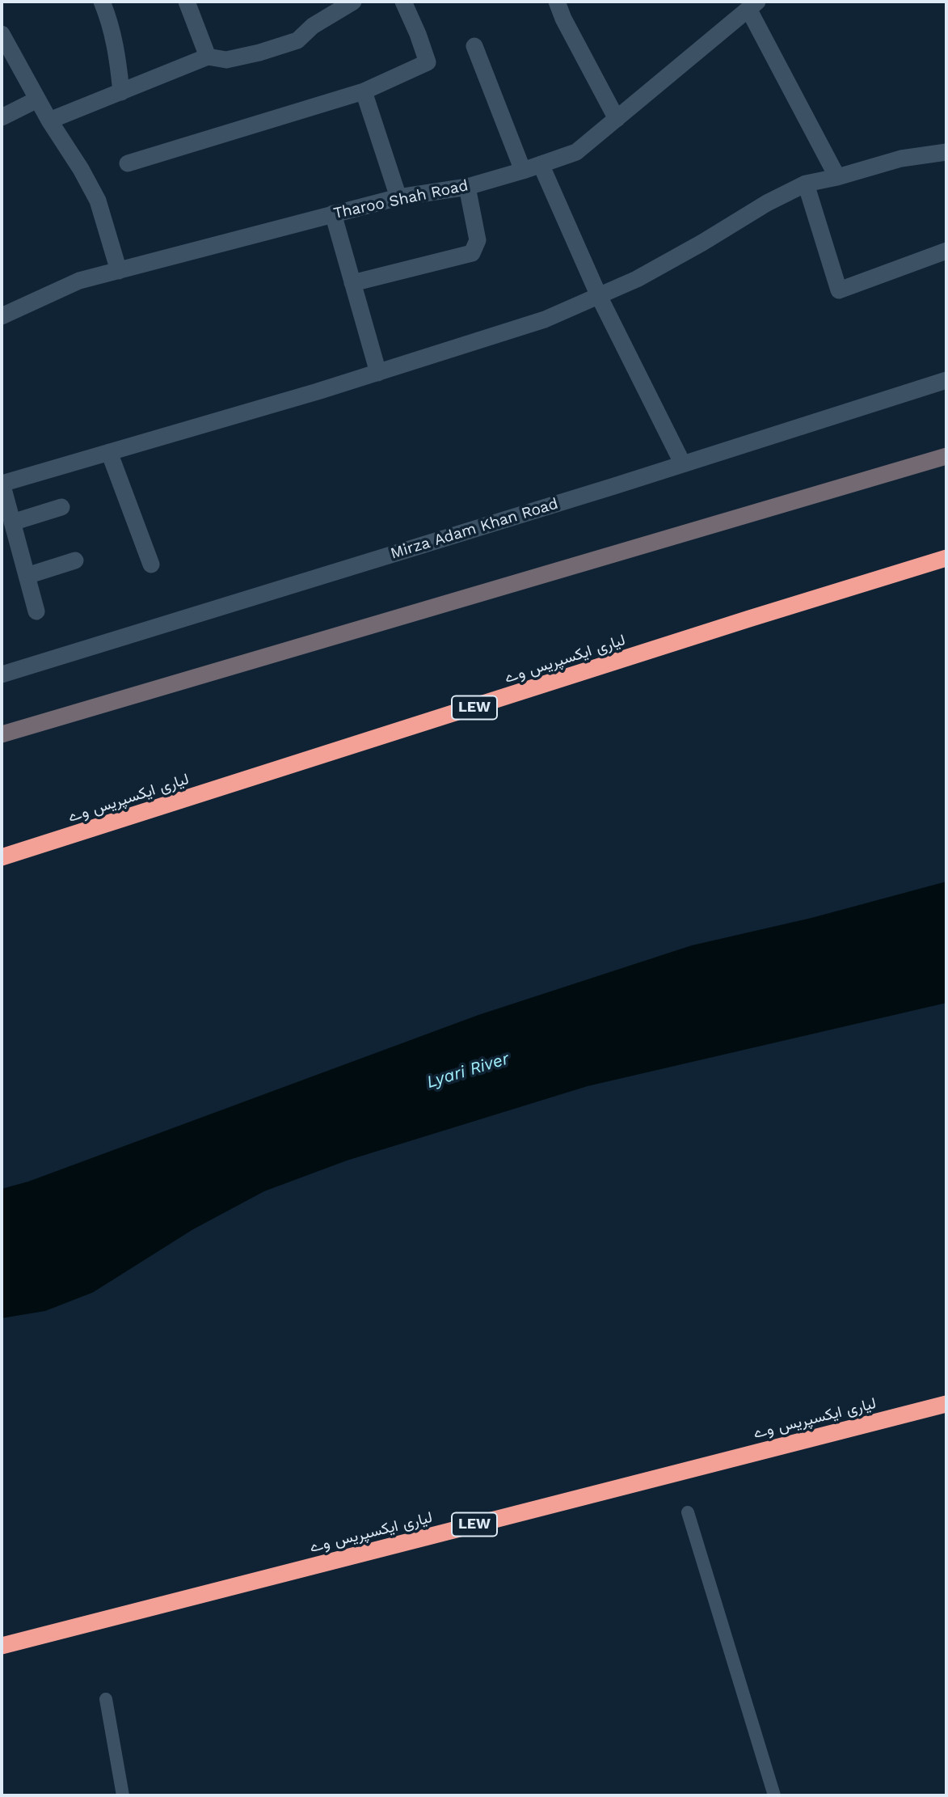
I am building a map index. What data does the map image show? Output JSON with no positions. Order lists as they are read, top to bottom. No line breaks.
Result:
{"streets":{"highway":["لیاری ایکسپریس وے","LEW"],"street":["Tharoo Shah Road","Mirza Adam Khan Road"]},"water":["Lyari River"]}
